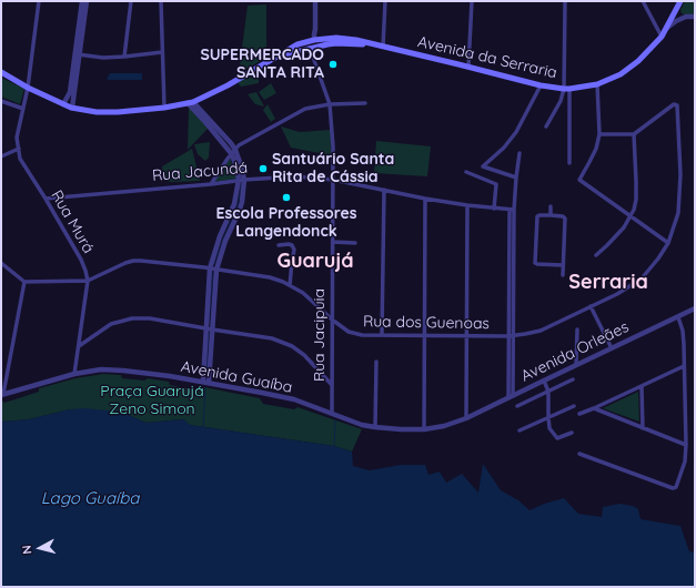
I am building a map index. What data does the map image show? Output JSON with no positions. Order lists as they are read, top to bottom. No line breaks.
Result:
{"streets":{"main road":["Avenida da Serraria"],"street":["Rua Jacundá","Rua Murá","Rua dos Guenoas","Rua Jacipuia","Avenida Orleães","Avenida Guaíba"]},"crossings":[["Avenida da Serraria","Rua Murá"],["Avenida da Serraria","Rua Jacipuia"],["Rua Jacundá","Rua Murá"],["Rua Jacundá","Rua Jacipuia"],["Rua Murá","Rua dos Guenoas"],["Rua Murá","Avenida Guaíba"],["Rua dos Guenoas","Rua Jacipuia"],["Rua Jacipuia","Avenida Guaíba"],["Avenida Orleães","Avenida Guaíba"]],"districts":["Guarujá","Serraria"],"water":["Lago Guaíba"],"parks":["Praça Guarujá Zeno Simon"],"places":["SUPERMERCADO SANTA RITA","Santuário Santa Rita de Cássia","Escola Professores Langendonck"],"north":"left"}
